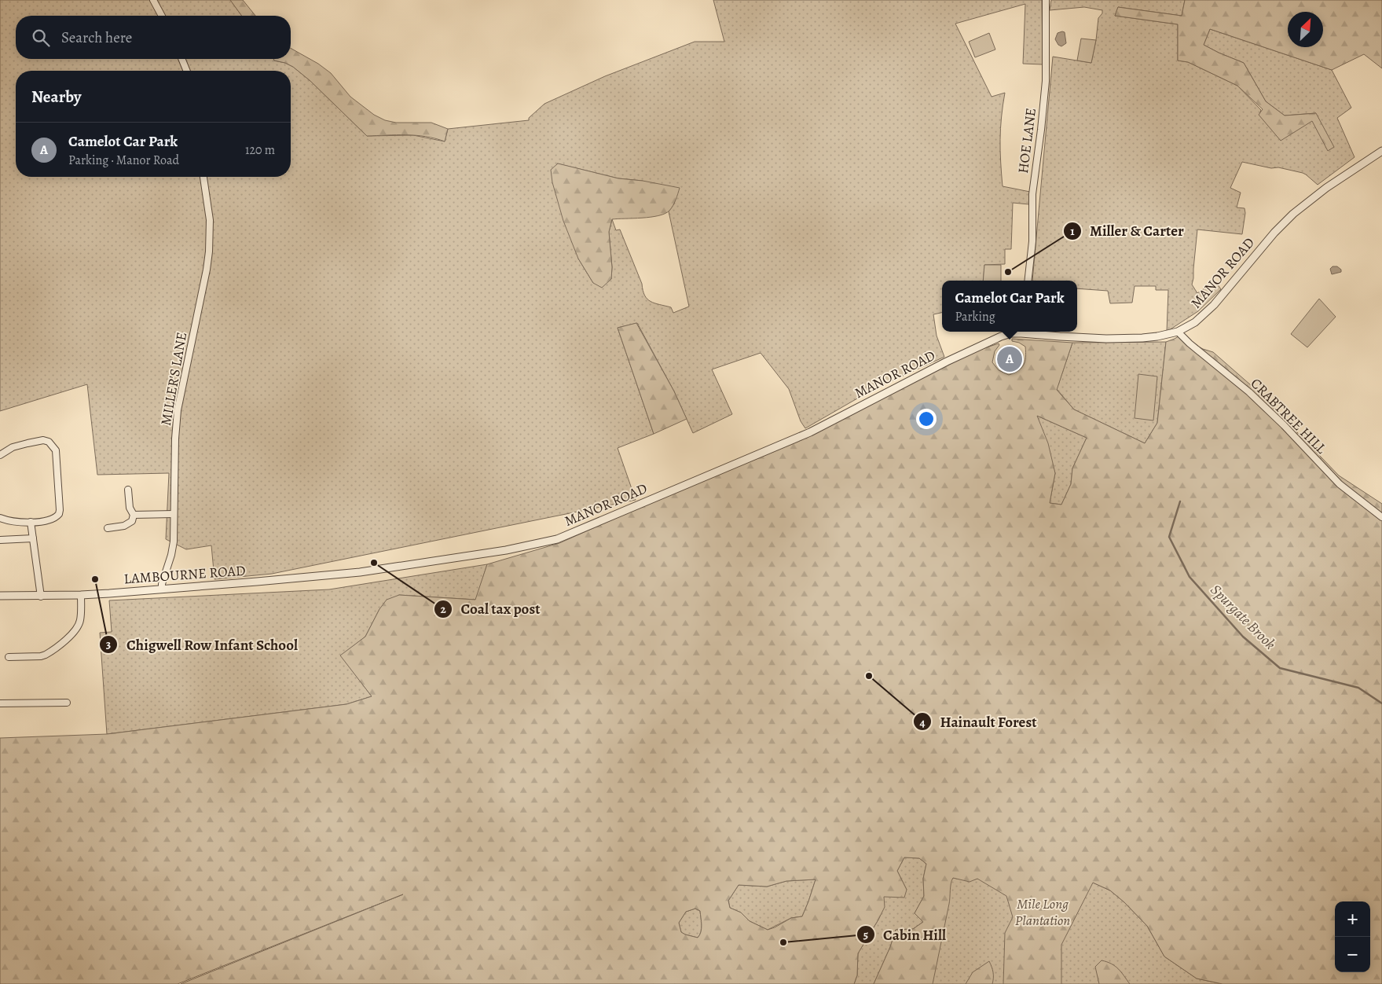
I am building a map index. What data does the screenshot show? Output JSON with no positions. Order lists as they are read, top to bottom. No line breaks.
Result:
{"streets":{"street":["HOE LANE","MANOR ROAD","MILLER'S LANE","CRABTREE HILL","LAMBOURNE ROAD"]},"crossings":[["MANOR ROAD","CRABTREE HILL"],["MANOR ROAD","LAMBOURNE ROAD"],["MILLER'S LANE","LAMBOURNE ROAD"]],"water":["Spurgate Brook"],"parks":["Mile Long Plantation"],"places":["Miller & Carter","Coal tax post","Chigwell Row Infant School","Hainault Forest","Cabin Hill"],"north":"top right","page":{"search":"Search here","heading":"Nearby","list":[{"mark":"A","name":"Camelot Car Park","note":"Parking · Manor Road","value":"120 m"}],"popup":["Camelot Car Park","Parking"],"pins":"A","map_buttons":["+","−"]}}
